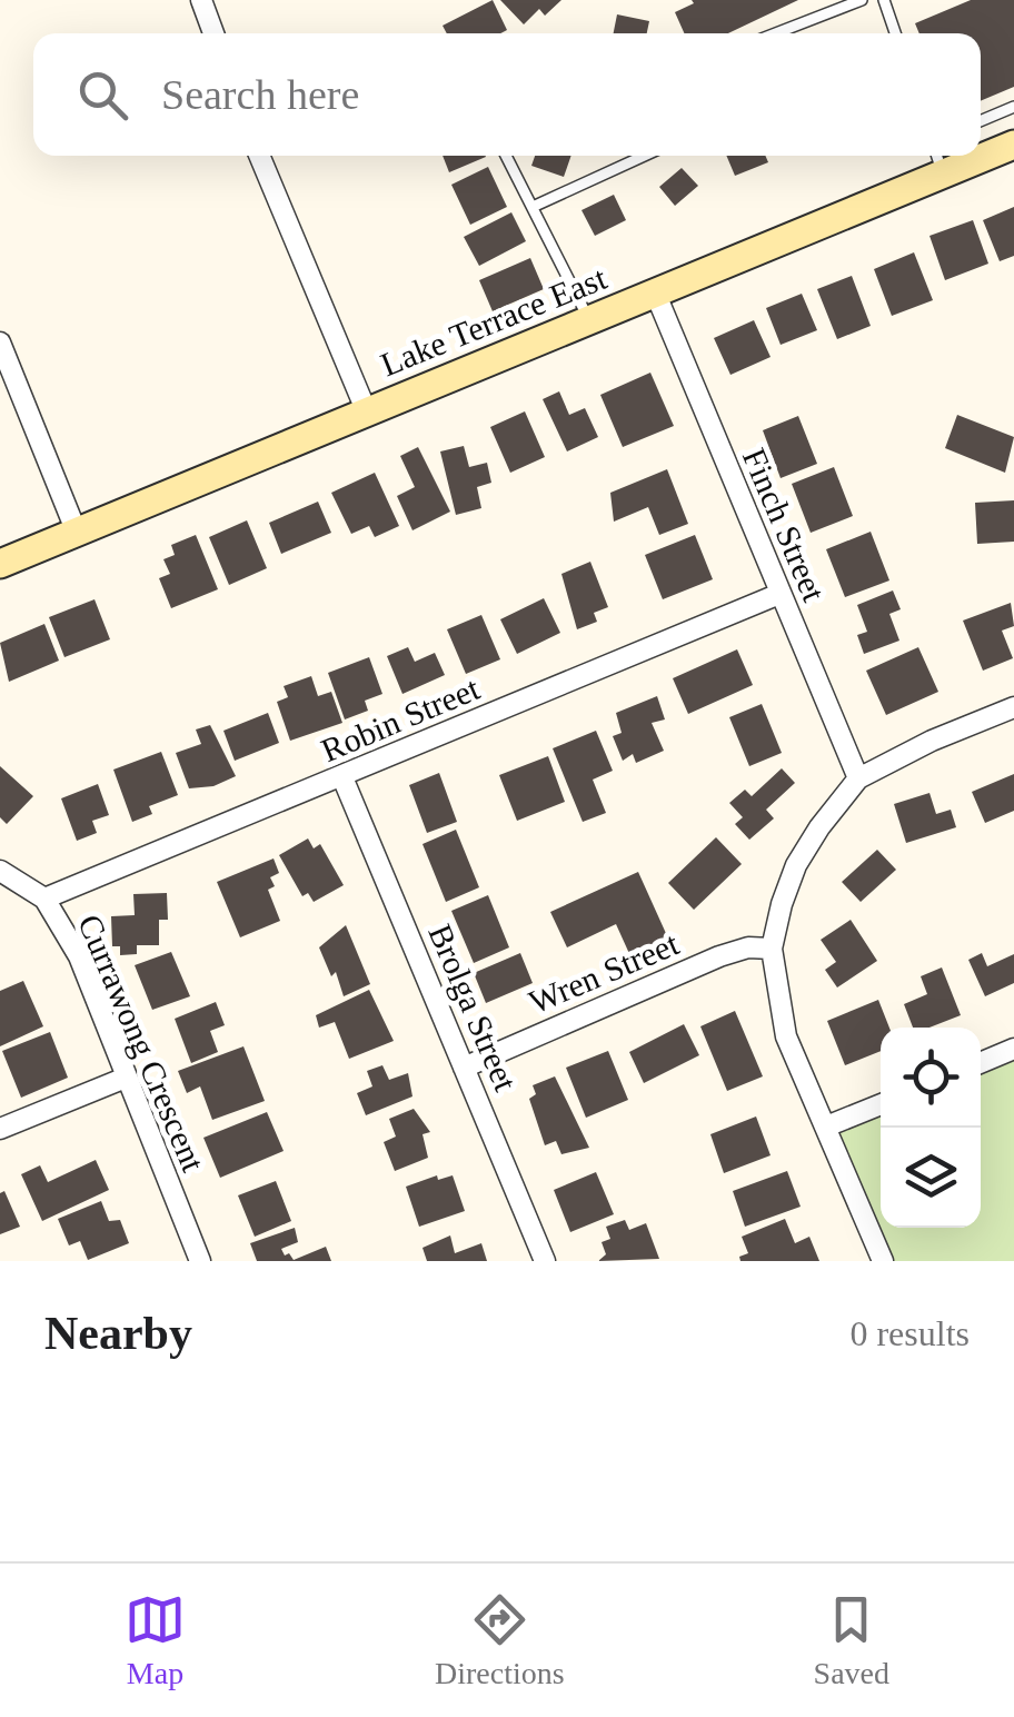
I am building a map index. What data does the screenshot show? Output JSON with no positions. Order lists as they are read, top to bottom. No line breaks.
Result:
{"streets":{"street":["Lake Terrace East","Finch Street","Robin Street","Wren Street","Brolga Street","Currawong Crescent"]},"crossings":[["Lake Terrace East","Finch Street"],["Finch Street","Robin Street"],["Robin Street","Brolga Street"],["Robin Street","Currawong Crescent"],["Wren Street","Brolga Street"]],"page":{"search":"Search here","heading":["Nearby","0 results"],"nav":["Map","Directions","Saved"]}}
